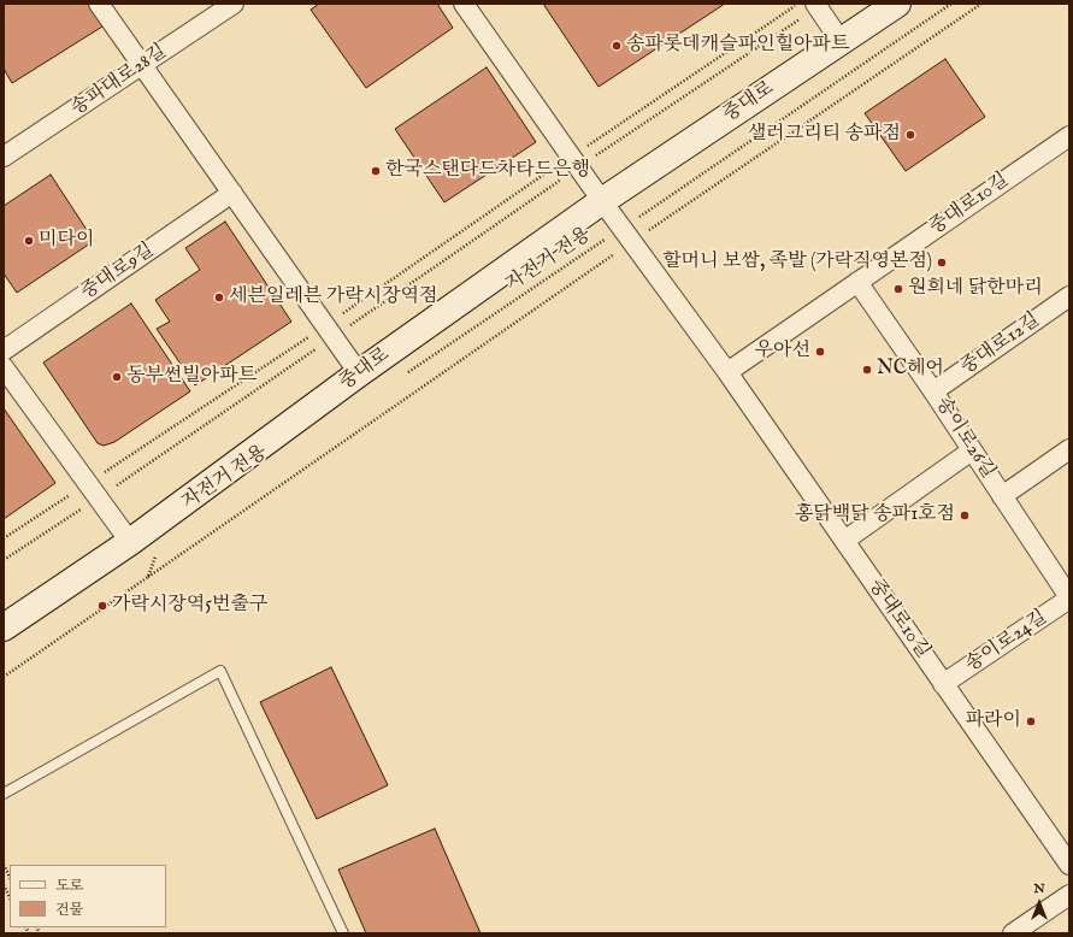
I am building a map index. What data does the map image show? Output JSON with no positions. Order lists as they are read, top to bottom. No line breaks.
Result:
{"streets":{"main road":["중대로"],"street":["송파대로28길","중대로10길","중대로9길","중대로12길","송이로26길","송이로24길"],"path":["자전거 전용"]},"crossings":[["중대로","중대로10길"],["중대로10길","자전거 전용"],["중대로10길","송이로26길"],["중대로10길","송이로24길"],["중대로12길","송이로26길"],["송이로26길","송이로24길"]],"places":["송파롯데캐슬파인힐아파트","샐러그리티 송파점","한국스탠다드차타드은행","미다이","할머니 보쌈, 족발 (가락직영본점)","원희네 닭한마리","세븐일레븐 가락시장역점","우아선","NC헤어","동부썬빌아파트","홍닭백닭 송파1호점","가락시장역5번출구","파라이"],"legend":["도로","건물"],"north":"top"}
